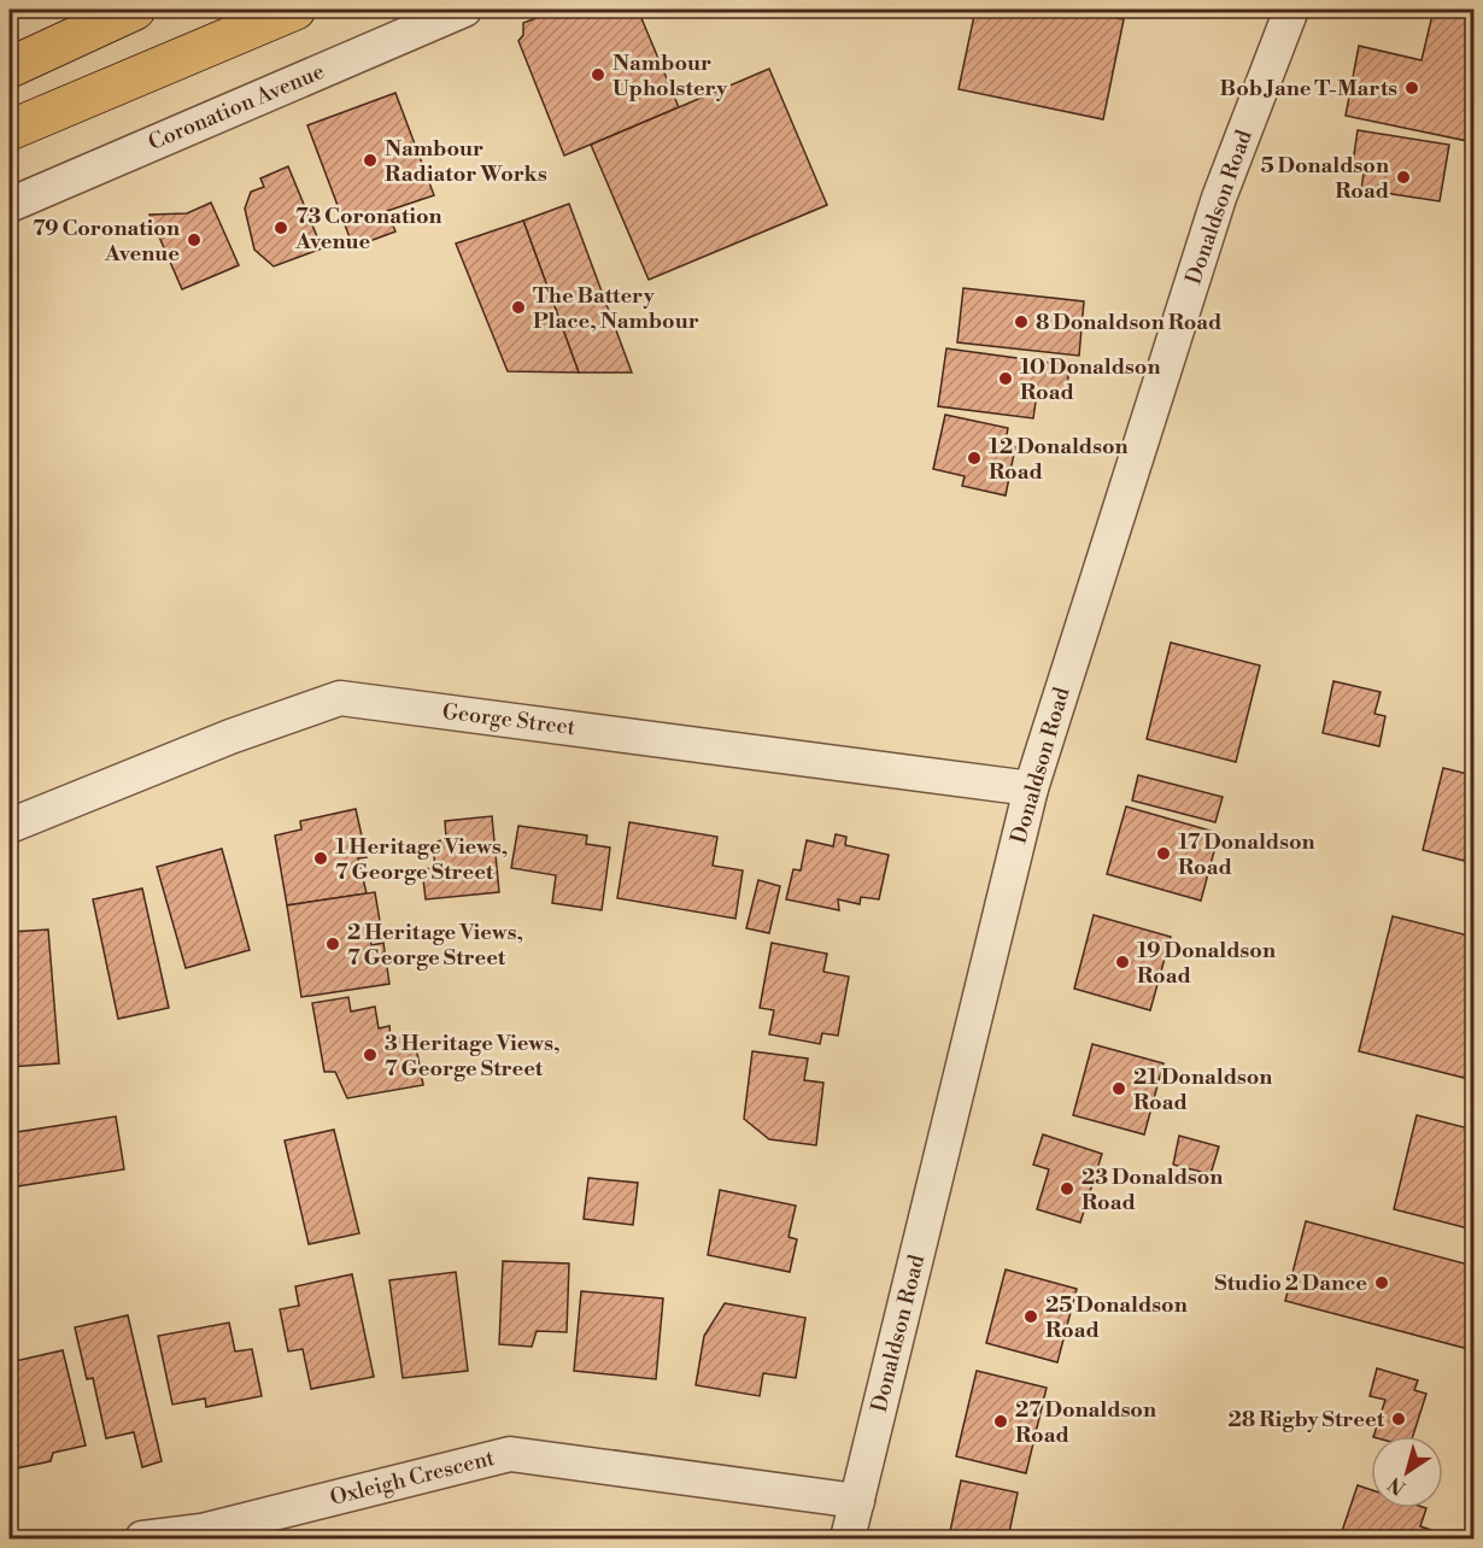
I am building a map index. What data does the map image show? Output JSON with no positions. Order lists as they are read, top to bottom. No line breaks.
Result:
{"streets":{"street":["Coronation Avenue","Donaldson Road","George Street","Oxleigh Crescent"]},"crossings":[["Donaldson Road","George Street"],["Donaldson Road","Oxleigh Crescent"]],"places":["Nambour Upholstery","Bob Jane T-Marts","Nambour Radiator Works","5 Donaldson Road","73 Coronation Avenue","79 Coronation Avenue","The Battery Place, Nambour","8 Donaldson Road","10 Donaldson Road","12 Donaldson Road","17 Donaldson Road","1 Heritage Views, 7 George Street","2 Heritage Views, 7 George Street","19 Donaldson Road","3 Heritage Views, 7 George Street","21 Donaldson Road","23 Donaldson Road","Studio 2 Dance","25 Donaldson Road","28 Rigby Street","27 Donaldson Road"],"north":"bottom left"}
